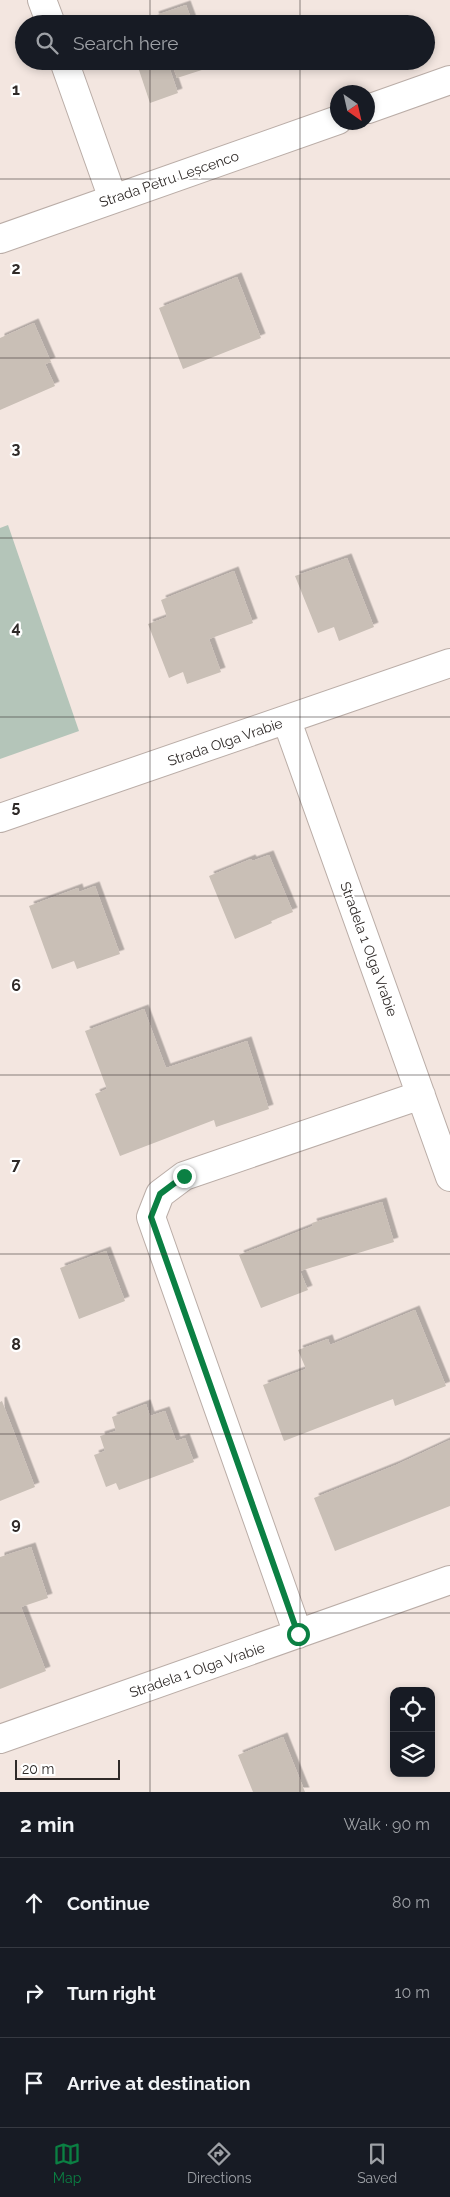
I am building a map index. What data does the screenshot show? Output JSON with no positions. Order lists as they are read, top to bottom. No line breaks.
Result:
{"streets":{"street":["Strada Petru Leșcenco","Strada Olga Vrabie","Stradela 1 Olga Vrabie"]},"crossings":[["Strada Olga Vrabie","Stradela 1 Olga Vrabie"]],"scale_bar":"20 m","north":"bottom right","page":{"search":"Search here","scale":"20 m","heading":["2 min","Walk · 90 m"],"list":[["Continue","80 m"],["Turn right","10 m"],"Arrive at destination"],"nav":["Map","Directions","Saved"]},"grid":{"rows":["1","2","3","4","5","6","7","8","9"]}}
